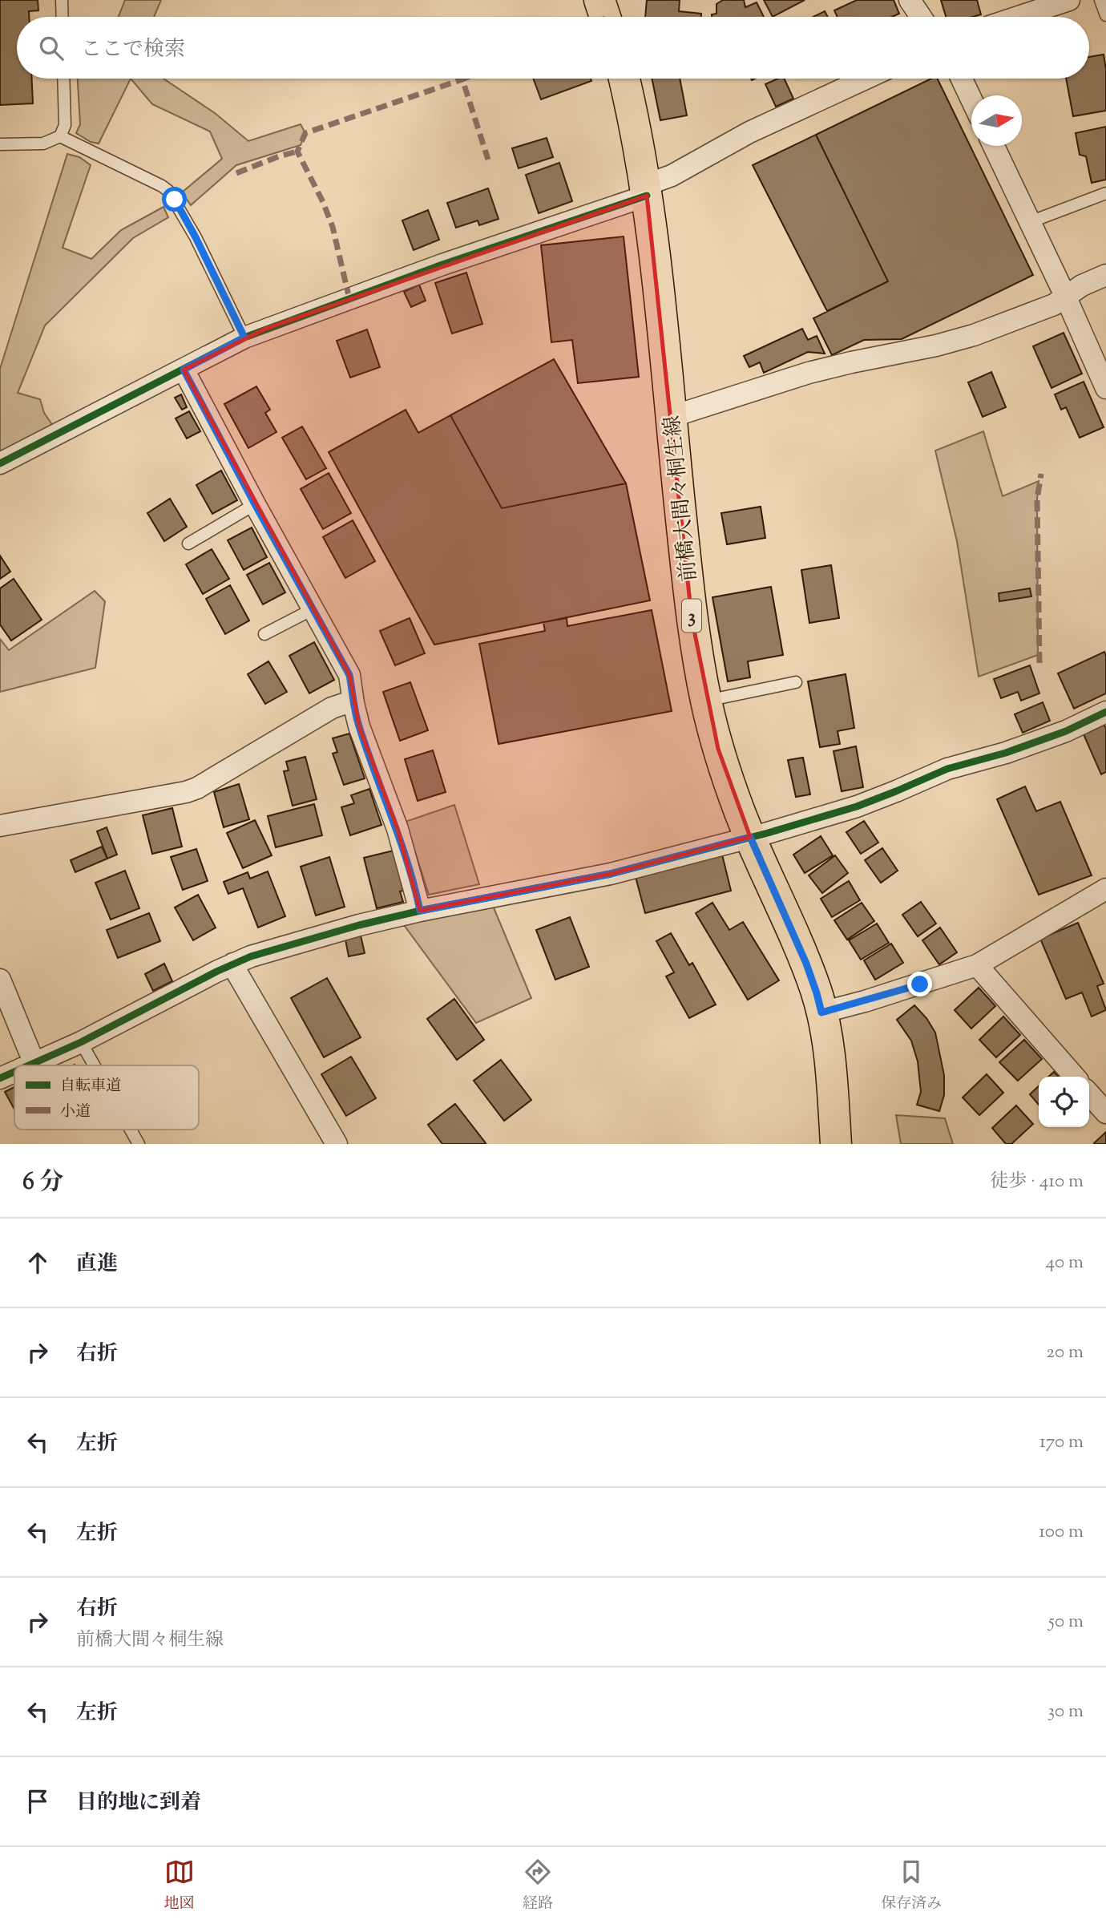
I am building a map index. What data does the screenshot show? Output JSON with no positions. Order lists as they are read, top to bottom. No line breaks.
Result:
{"streets":{"main road":["前橋大間々桐生線","3"]},"legend":["自転車道","小道"],"north":"right","page":{"search":"ここで検索","heading":["6 分","徒歩 · 410 m"],"list":[["直進","40 m"],["右折","20 m"],["左折","170 m"],["左折","100 m"],["右折","前橋大間々桐生線","50 m"],["左折","30 m"],"目的地に到着"],"nav":["地図","経路","保存済み"]}}
